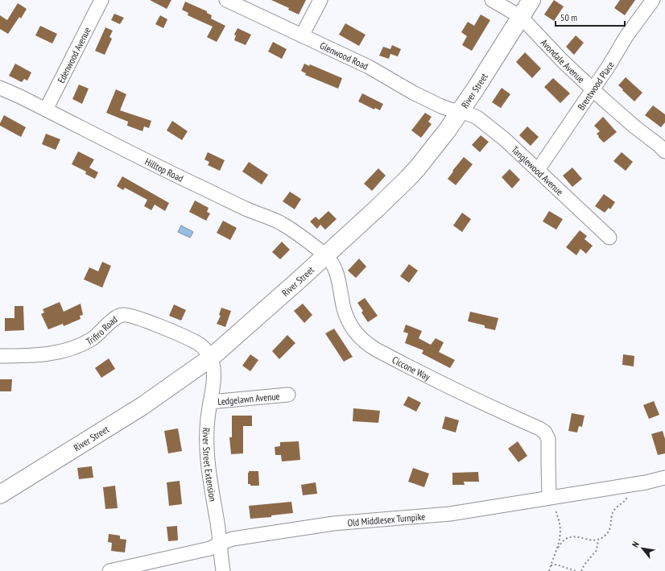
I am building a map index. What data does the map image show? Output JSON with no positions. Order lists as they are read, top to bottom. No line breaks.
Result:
{"streets":{"main road":["River Street"],"street":["Edenwood Avenue","Glenwood Road","Avondale Avenue","Brentwood Place","Hilltop Road","Tanglewood Avenue","Trifiro Road","Ciccone Way","Ledgelawn Avenue","River Street Extension","Old Middlesex Turnpike"]},"crossings":[["Edenwood Avenue","Hilltop Road"],["Glenwood Road","River Street"],["Glenwood Road","Tanglewood Avenue"],["Avondale Avenue","Brentwood Place"],["Avondale Avenue","River Street"],["Brentwood Place","Tanglewood Avenue"],["River Street","Hilltop Road"],["River Street","Tanglewood Avenue"],["River Street","Trifiro Road"],["River Street","Ciccone Way"],["River Street","River Street Extension"],["Hilltop Road","Ciccone Way"],["Trifiro Road","River Street Extension"],["Ciccone Way","Old Middlesex Turnpike"],["Ledgelawn Avenue","River Street Extension"],["River Street Extension","Old Middlesex Turnpike"]],"scale_bar":"50 m","north":"top left"}
